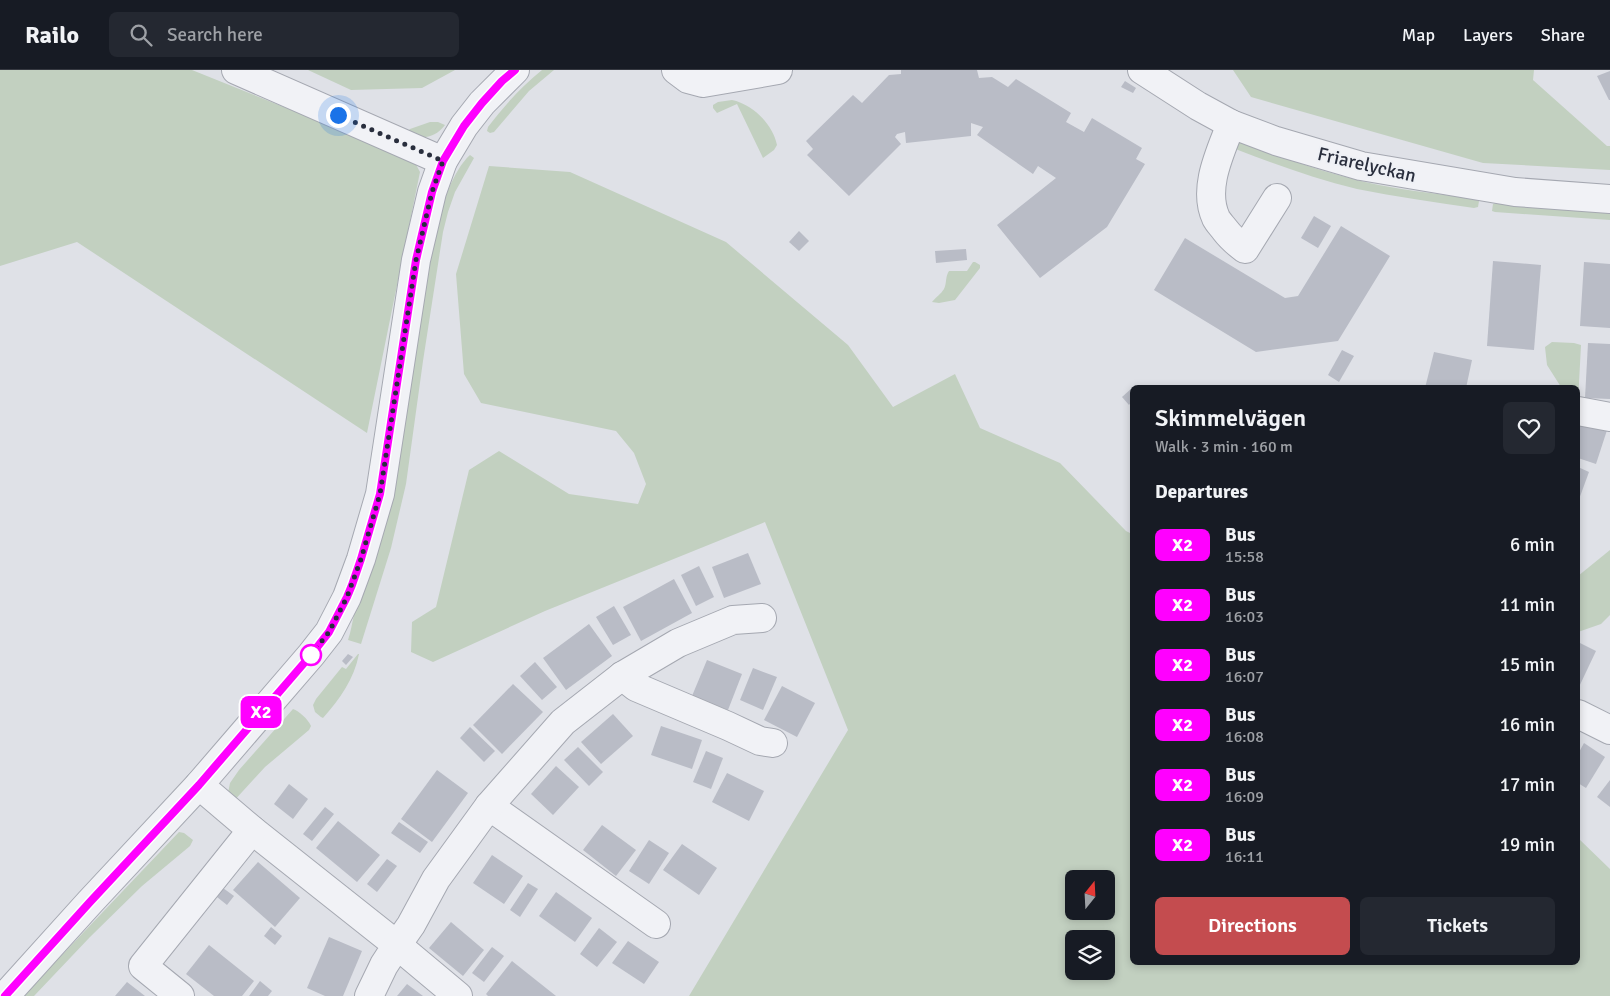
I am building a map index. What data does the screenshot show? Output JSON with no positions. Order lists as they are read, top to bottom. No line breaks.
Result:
{"streets":{"street":["Friarelyckan"]},"lines":["bus line X2"],"north":"top","page":{"header":"Railo","search":"Search here","nav":["Map","Layers","Share"],"on_map":"X2","heading":[["Skimmelvägen","Walk · 3 min · 160 m"],"Departures"],"list":[{"mark":"X2","name":"Bus","note":"15:58","value":"6 min"},{"mark":"X2","name":"Bus","note":"16:03","value":"11 min"},{"mark":"X2","name":"Bus","note":"16:07","value":"15 min"},{"mark":"X2","name":"Bus","note":"16:08","value":"16 min"},{"mark":"X2","name":"Bus","note":"16:09","value":"17 min"},{"mark":"X2","name":"Bus","note":"16:11","value":"19 min"}],"buttons":["Directions","Tickets"]}}
